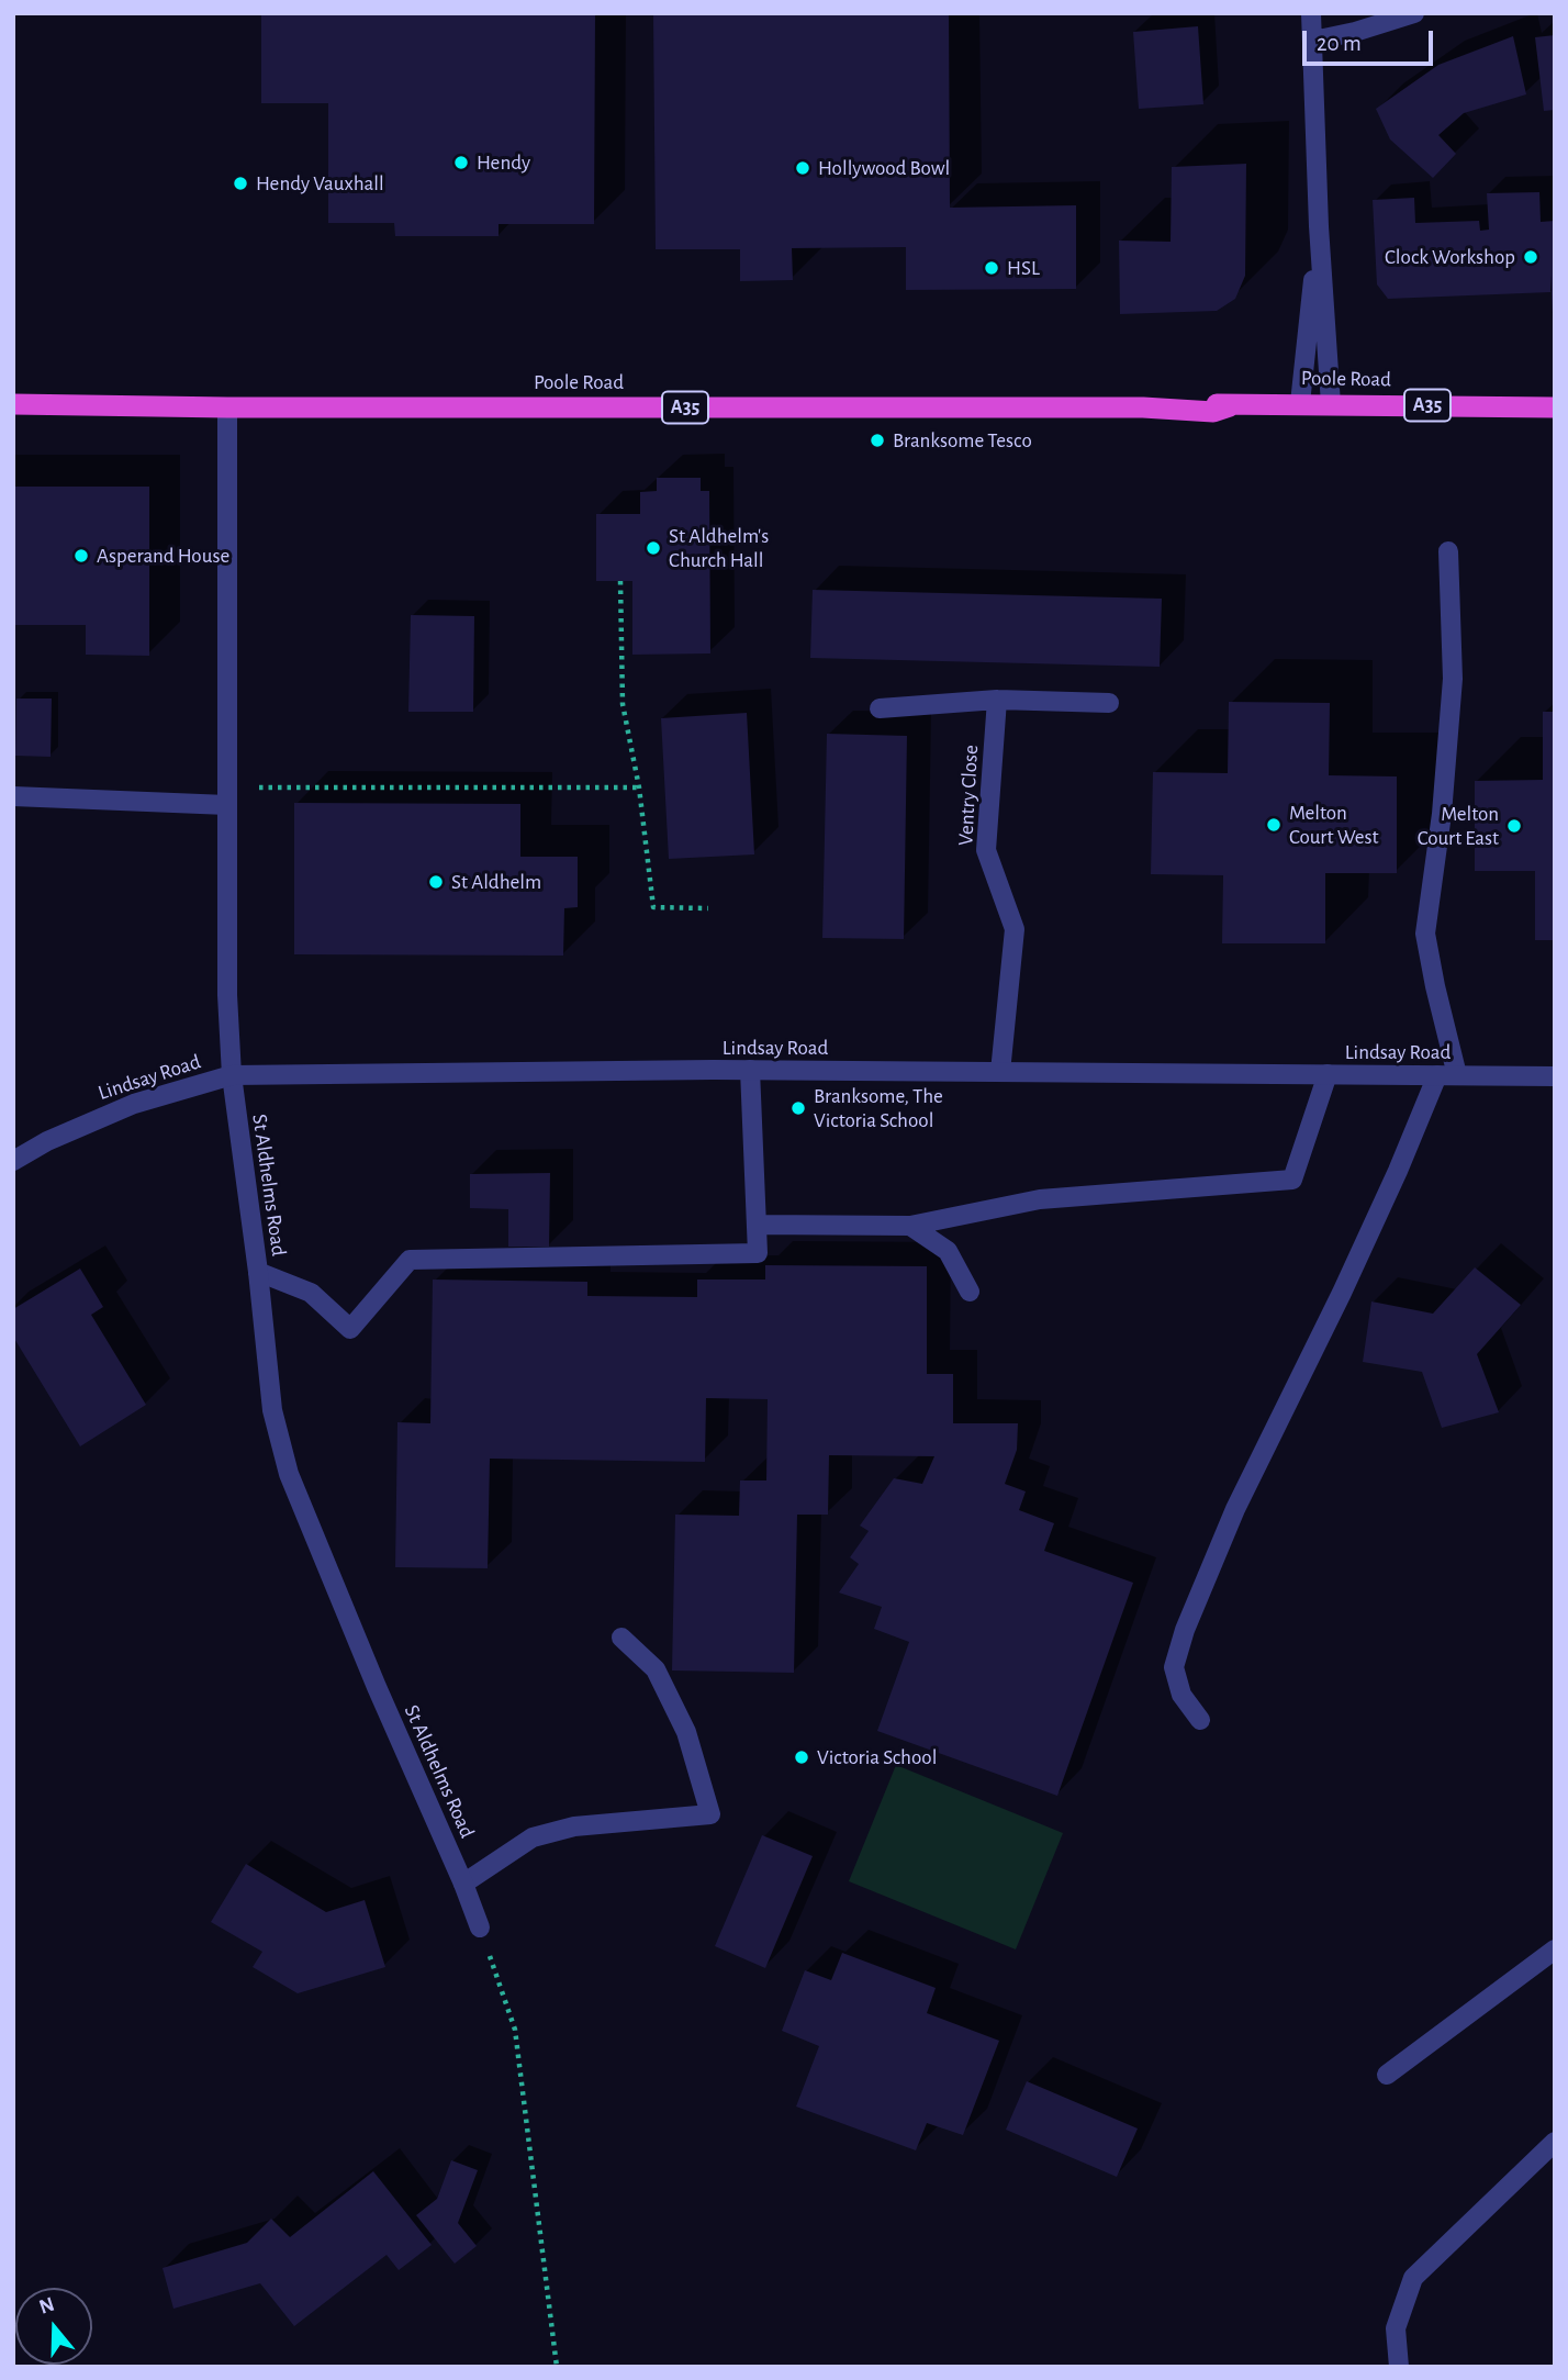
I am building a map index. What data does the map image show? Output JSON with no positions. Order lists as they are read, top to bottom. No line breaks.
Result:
{"streets":{"highway":["Poole Road","A35"],"street":["Ventry Close","Lindsay Road","St Aldhelms Road"]},"crossings":[["Poole Road","St Aldhelms Road"],["Ventry Close","Lindsay Road"],["Lindsay Road","St Aldhelms Road"]],"places":["Hendy","Hollywood Bowl","Hendy Vauxhall","Clock Workshop","HSL","Branksome Tesco","St Aldhelm's Church Hall","Asperand House","Melton Court West","Melton Court East","St Aldhelm","Branksome, The Victoria School","Victoria School"],"scale_bar":"20 m","north":"top"}
